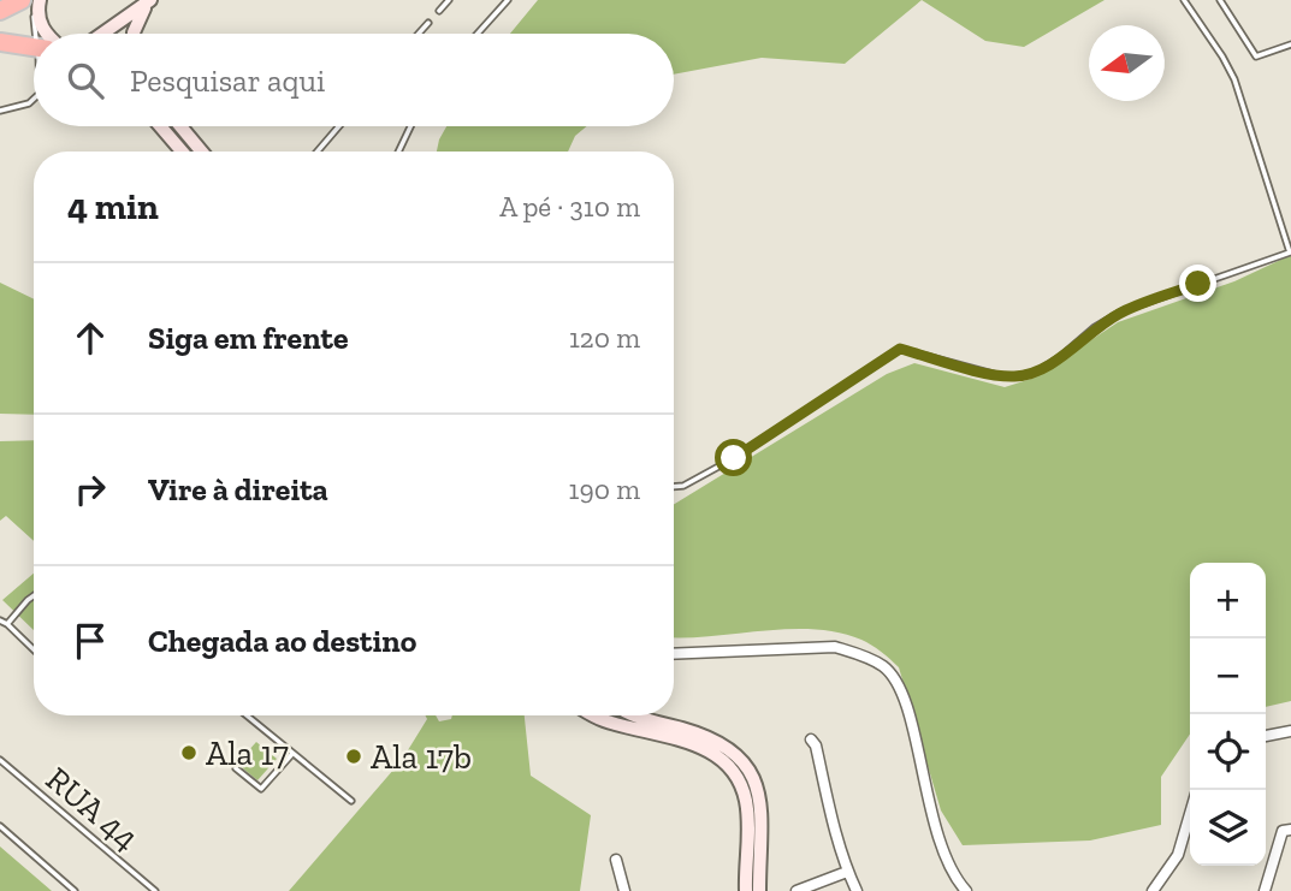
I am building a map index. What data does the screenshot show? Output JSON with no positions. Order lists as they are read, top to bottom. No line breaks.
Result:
{"streets":{"lane":["RUA 44"]},"places":["Ala 17","Ala 17b"],"north":"left","page":{"search":"Pesquisar aqui","heading":["4 min","A pé · 310 m"],"list":[["Siga em frente","120 m"],["Vire à direita","190 m"],"Chegada ao destino"],"map_buttons":["+","−"]}}
